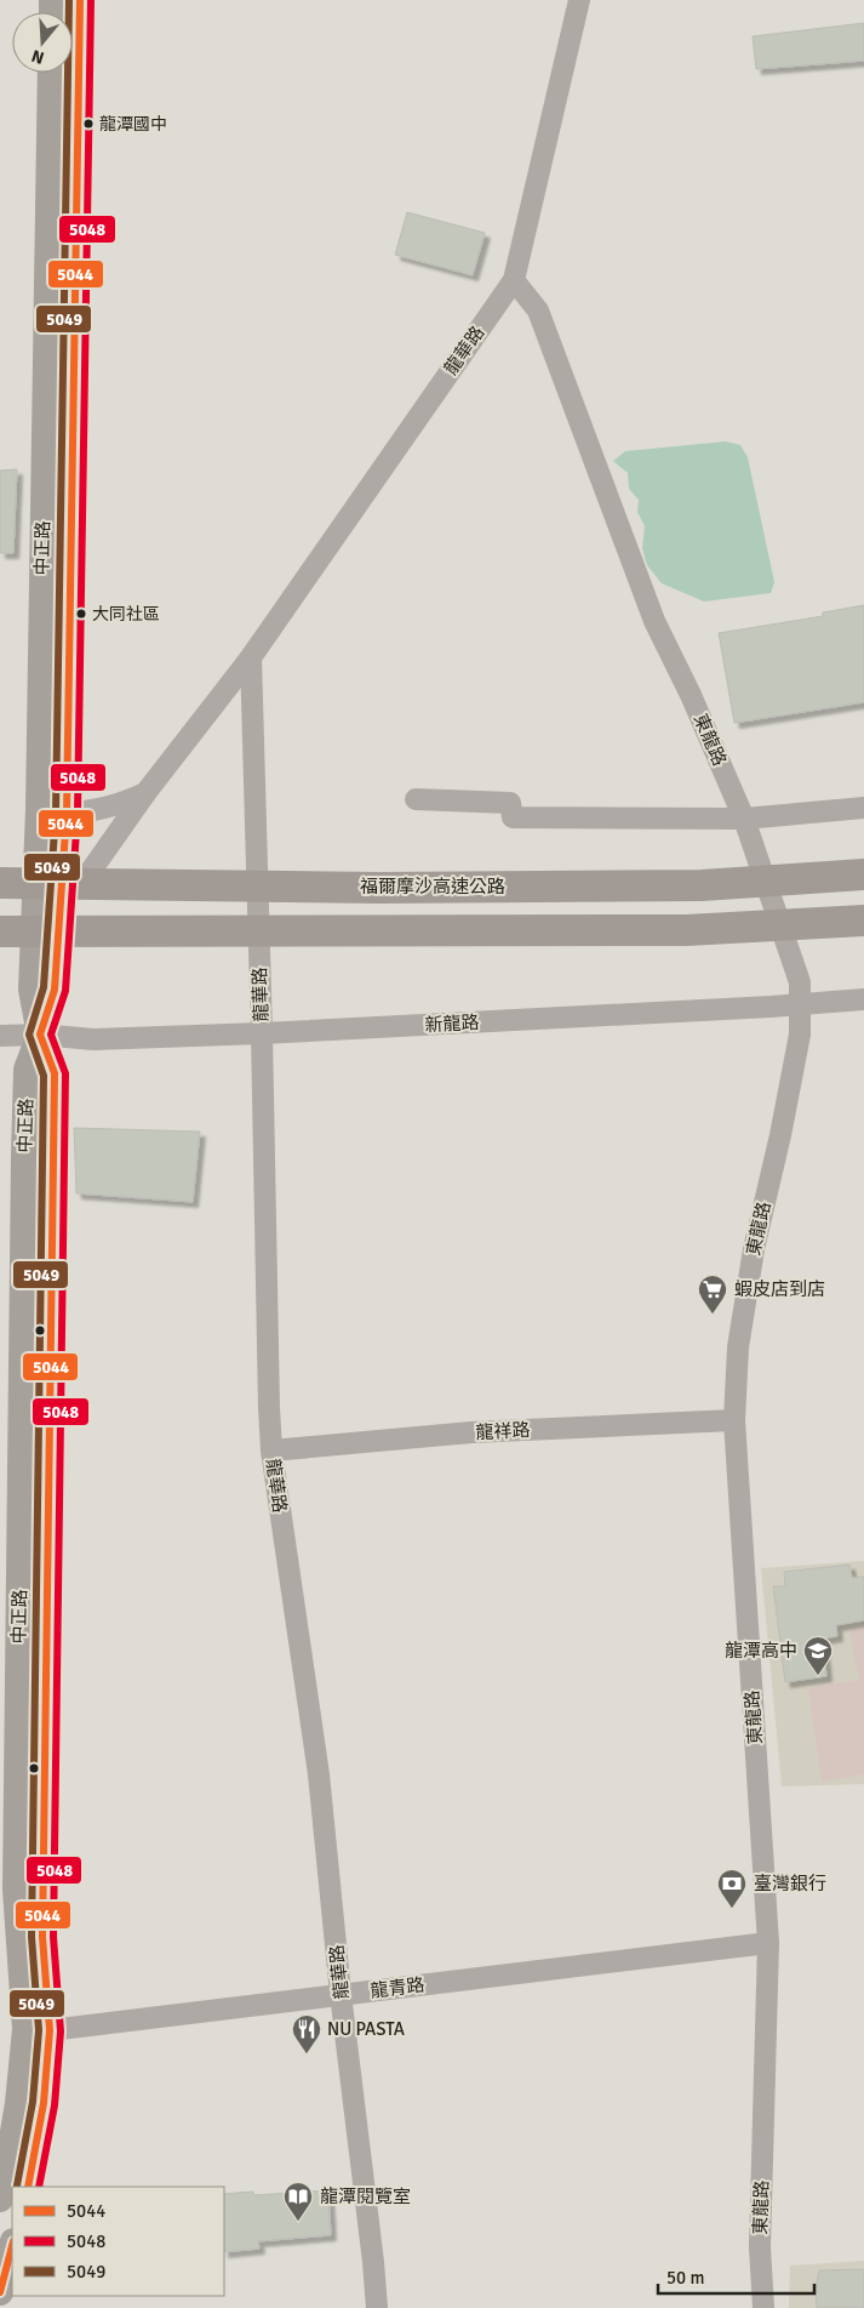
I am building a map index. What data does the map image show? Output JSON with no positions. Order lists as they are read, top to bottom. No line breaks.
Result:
{"streets":{"highway":["福爾摩沙高速公路"],"main road":["中正路"],"street":["龍華路","東龍路","新龍路","龍祥路","龍青路"]},"crossings":[["龍華路","中正路"],["龍華路","東龍路"],["龍華路","新龍路"],["龍華路","龍祥路"],["龍華路","龍青路"],["中正路","新龍路"],["中正路","龍青路"],["東龍路","新龍路"],["東龍路","龍祥路"],["東龍路","龍青路"]],"places":{"other":["龍潭國中","大同社區"],"supermarket":["蝦皮店到店"],"school or university":["龍潭高中"],"bank":["臺灣銀行"],"restaurant":["NU PASTA"],"library":["龍潭閱覽室"]},"lines":["transit line 5044","transit line 5048","transit line 5049"],"legend":["5044","5048","5049"],"scale_bar":"50 m","north":"bottom"}
